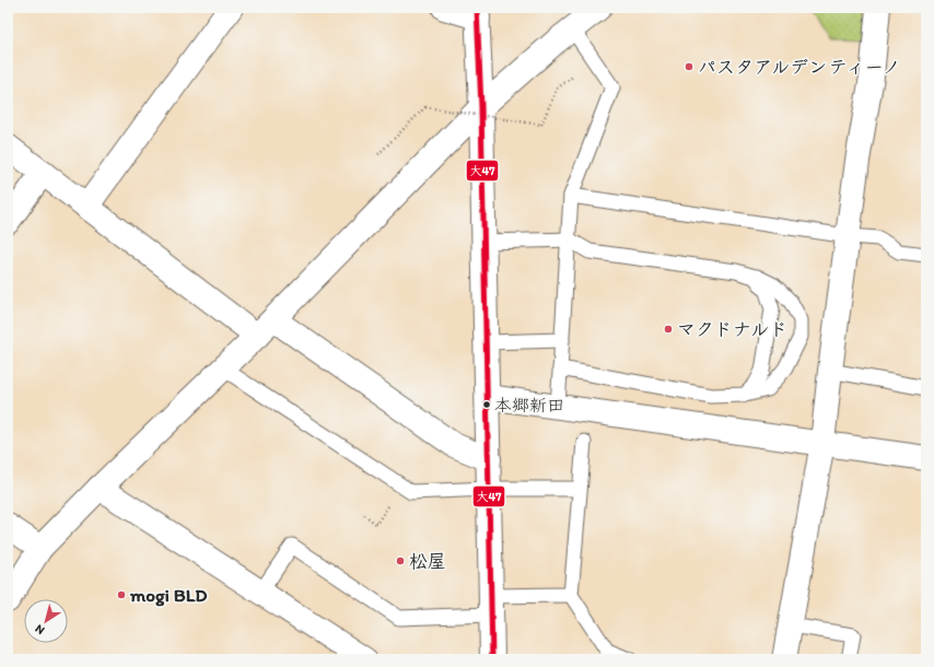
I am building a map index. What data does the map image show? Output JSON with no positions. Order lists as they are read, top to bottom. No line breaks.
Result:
{"places":["パスタアルデンティーノ","マクドナルド","本郷新田","松屋","mogi BLD"],"lines":["transit line 大47"],"north":"bottom left"}
